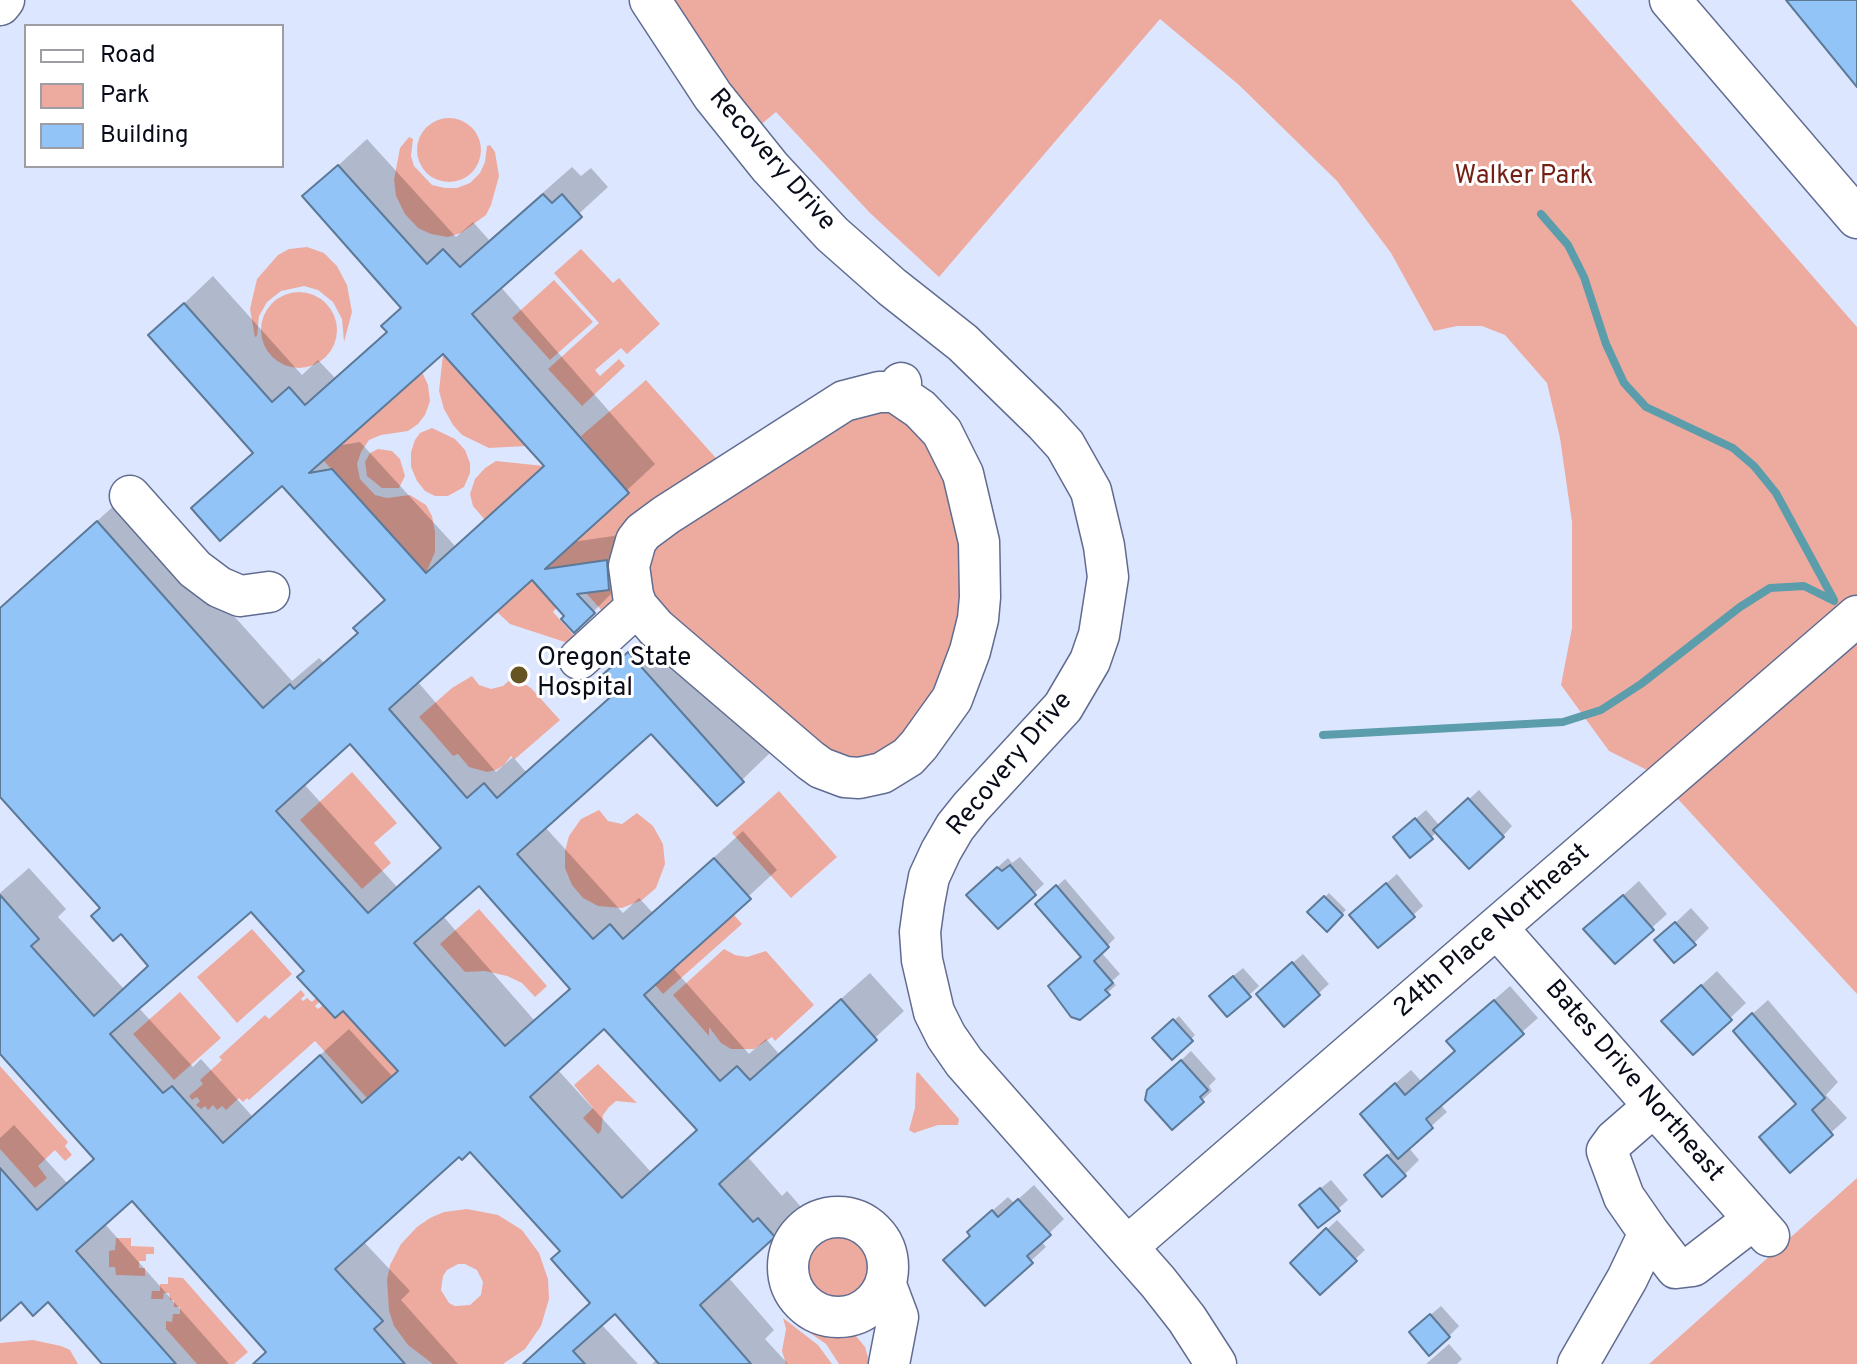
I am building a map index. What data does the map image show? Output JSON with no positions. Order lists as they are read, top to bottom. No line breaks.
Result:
{"streets":{"street":["Recovery Drive","24th Place Northeast","Bates Drive Northeast"]},"crossings":[["Recovery Drive","24th Place Northeast"],["24th Place Northeast","Bates Drive Northeast"]],"parks":["Walker Park"],"places":["Oregon State Hospital"],"legend":["Road","Park","Building"]}
